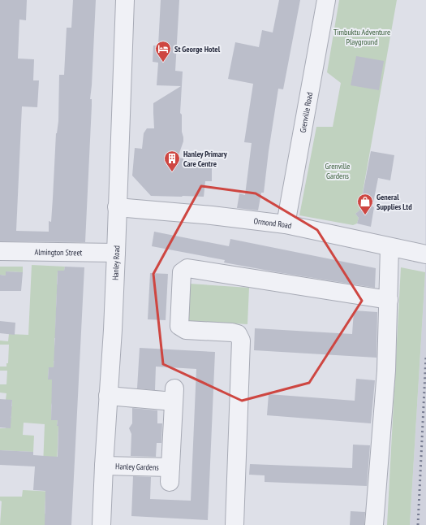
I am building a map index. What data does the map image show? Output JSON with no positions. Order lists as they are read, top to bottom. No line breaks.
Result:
{"streets":{"street":["Grenville Road","Ormond Road","Almington Street","Hanley Road","Hanley Gardens"]},"crossings":[["Grenville Road","Ormond Road"],["Ormond Road","Hanley Road"],["Almington Street","Hanley Road"],["Hanley Road","Hanley Gardens"]],"parks":["Timbuktu Adventure Playground","Grenville Gardens"],"places":{"hotel":["St George Hotel"],"building":["Hanley Primary Care Centre"],"shop":["General Supplies Ltd"]}}
